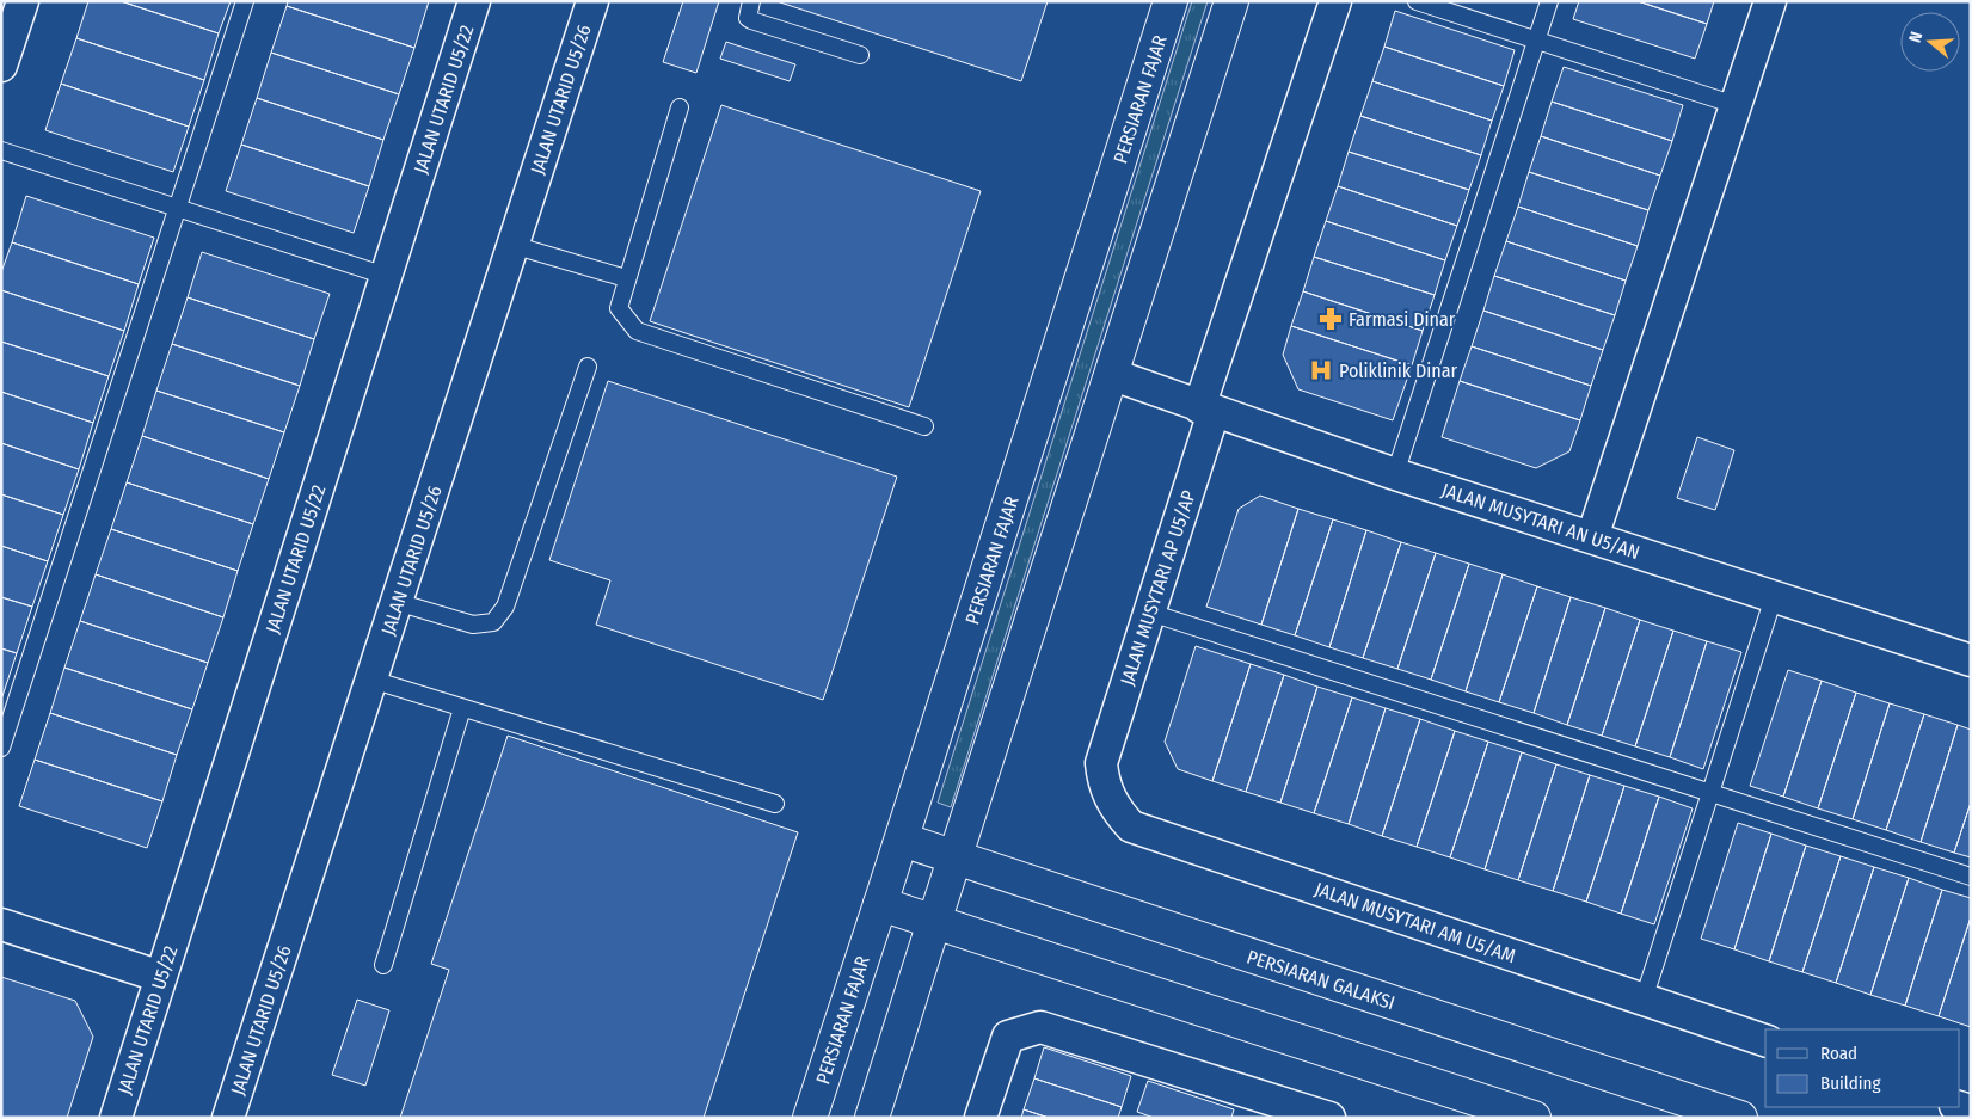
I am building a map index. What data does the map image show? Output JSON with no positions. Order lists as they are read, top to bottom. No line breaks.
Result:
{"streets":{"main road":["PERSIARAN FAJAR","PERSIARAN GALAKSI"],"street":["JALAN UTARID U5/22","JALAN UTARID U5/26","JALAN MUSYTARI AN U5/AN","JALAN MUSYTARI AP U5/AP","JALAN MUSYTARI AM U5/AM"]},"crossings":[["PERSIARAN FAJAR","PERSIARAN GALAKSI"],["JALAN MUSYTARI AN U5/AN","JALAN MUSYTARI AP U5/AP"],["JALAN MUSYTARI AP U5/AP","JALAN MUSYTARI AM U5/AM"]],"places":{"pharmacy":["Farmasi Dinar"],"hospital":["Poliklinik Dinar"]},"legend":["Road","Building"],"north":"left"}
